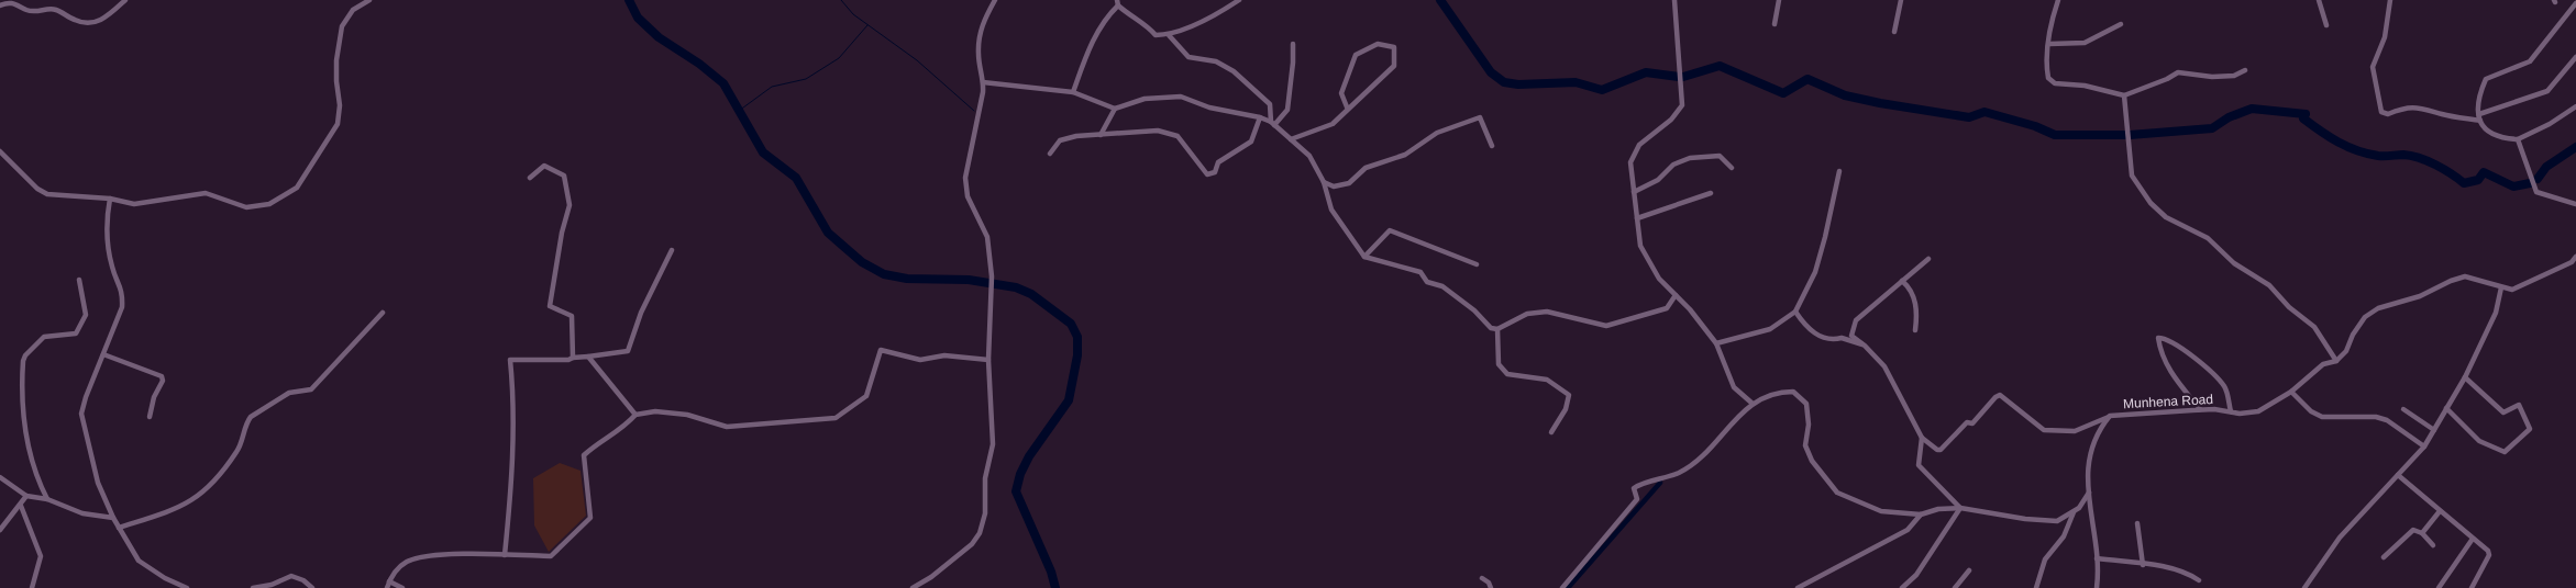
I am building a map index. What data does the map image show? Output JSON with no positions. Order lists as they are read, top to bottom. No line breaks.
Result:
{"streets":{"street":["Munhena Road"]}}
